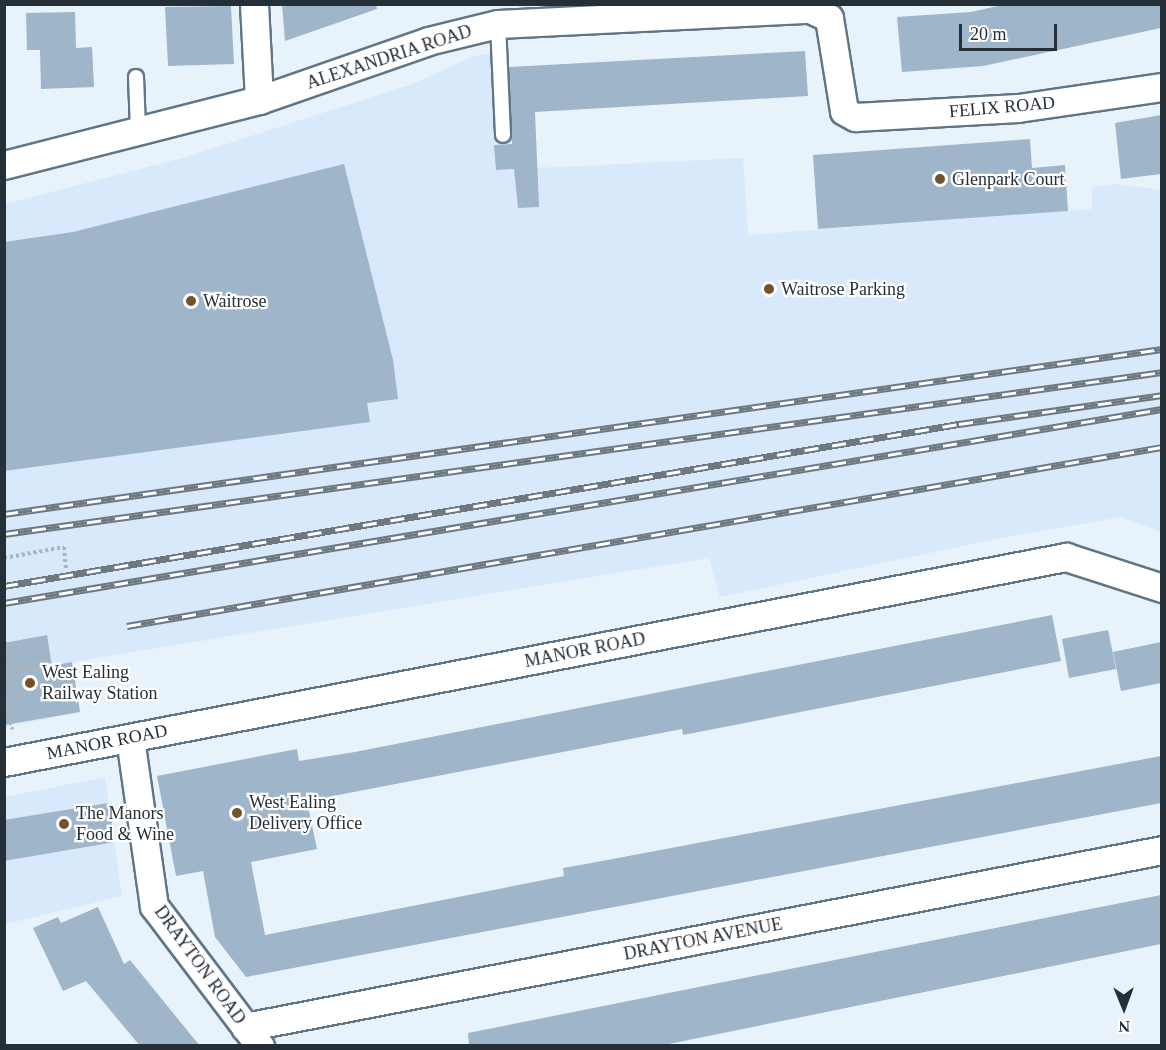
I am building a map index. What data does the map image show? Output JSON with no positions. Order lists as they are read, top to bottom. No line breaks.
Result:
{"streets":{"street":["ALEXANDRIA ROAD","FELIX ROAD","MANOR ROAD","DRAYTON AVENUE","DRAYTON ROAD"]},"crossings":[["ALEXANDRIA ROAD","FELIX ROAD"],["MANOR ROAD","DRAYTON ROAD"],["DRAYTON AVENUE","DRAYTON ROAD"]],"places":["Glenpark Court","Waitrose Parking","Waitrose","West Ealing Railway Station","West Ealing Delivery Office","The Manors Food & Wine"],"scale_bar":"20 m","north":"bottom"}
